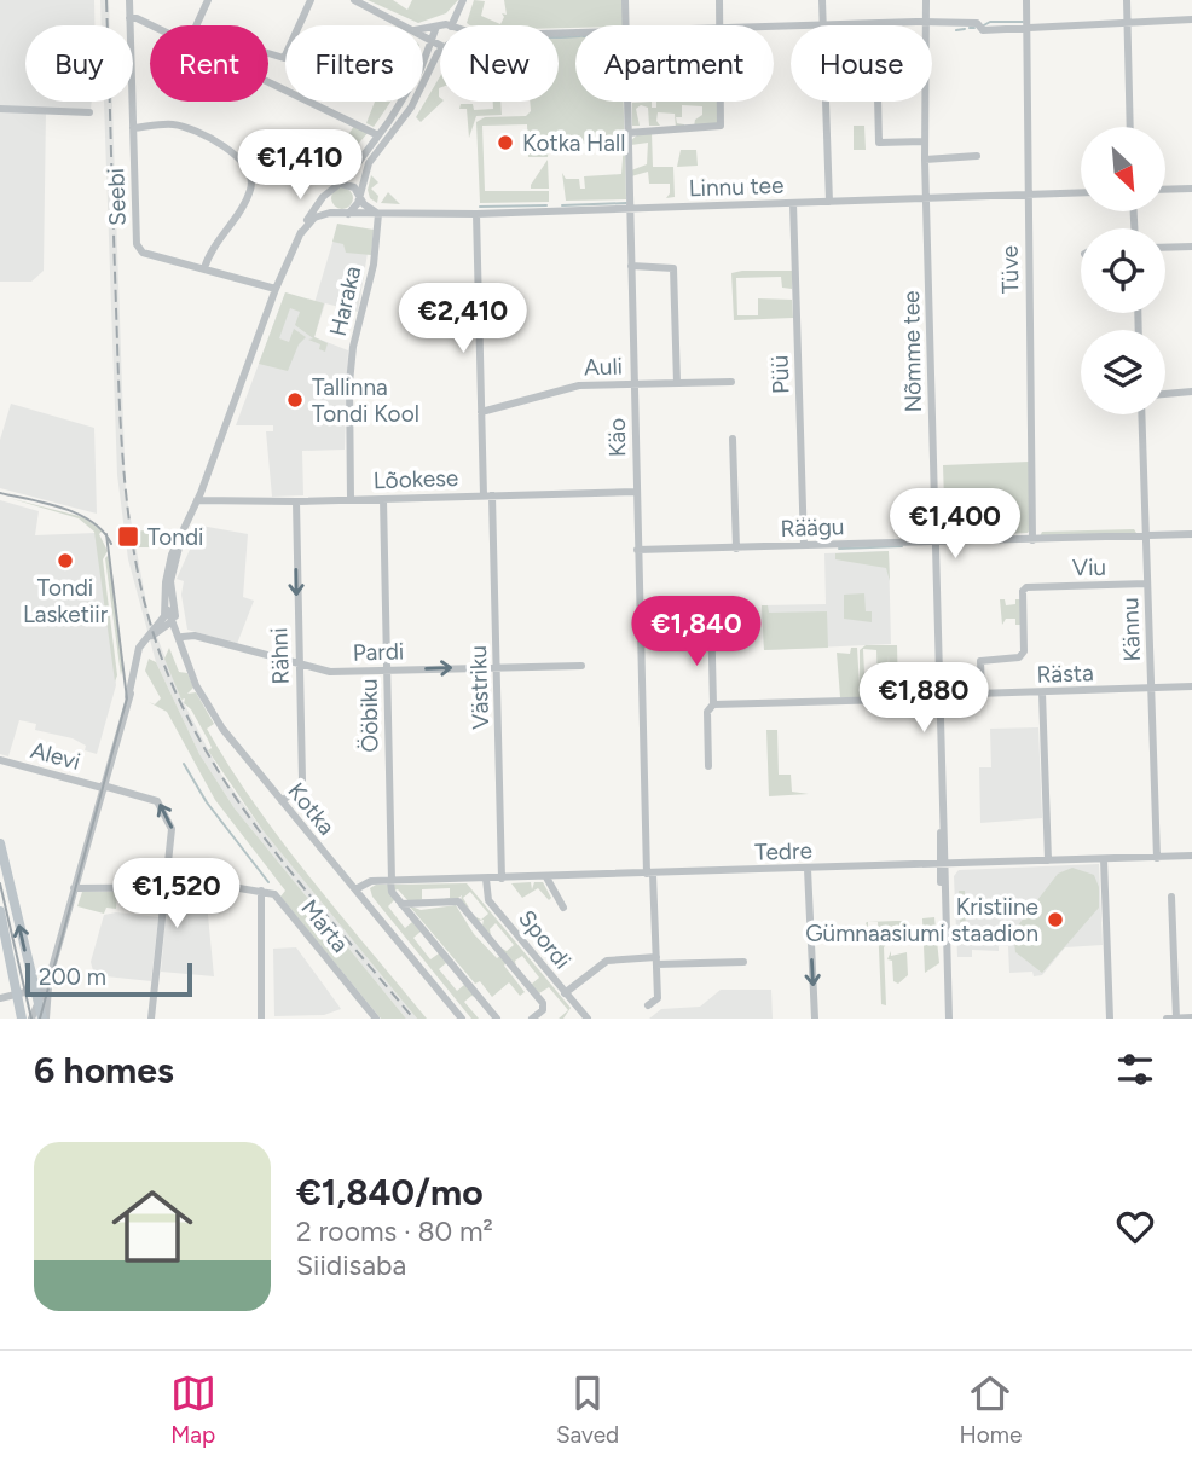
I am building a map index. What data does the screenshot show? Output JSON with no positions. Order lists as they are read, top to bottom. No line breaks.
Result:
{"streets":{"street":["Linnu tee","Seebi","Tüve","Haraka","Nõmme tee","Auli","Püü","Käo","Lõokese","Räägu","Viu","Kännu","Pardi","Rähni","Rästa","Västriku","Ööbiku","Alevi","Kotka","Tedre","Marta","Spordi"]},"crossings":[["Linnu tee","Tüve"],["Linnu tee","Haraka"],["Linnu tee","Nõmme tee"],["Linnu tee","Püü"],["Linnu tee","Käo"],["Linnu tee","Västriku"],["Tüve","Räägu"],["Haraka","Lõokese"],["Nõmme tee","Räägu"],["Nõmme tee","Rästa"],["Nõmme tee","Tedre"],["Auli","Käo"],["Auli","Västriku"],["Püü","Räägu"],["Käo","Lõokese"],["Käo","Räägu"],["Käo","Tedre"],["Lõokese","Rähni"],["Lõokese","Västriku"],["Lõokese","Ööbiku"],["Räägu","Kännu"],["Viu","Kännu"],["Viu","Rästa"],["Kännu","Rästa"],["Kännu","Tedre"],["Pardi","Rähni"],["Pardi","Västriku"],["Pardi","Ööbiku"],["Pardi","Kotka"],["Rähni","Kotka"],["Västriku","Tedre"],["Ööbiku","Tedre"],["Kotka","Tedre"],["Tedre","Spordi"]],"one_way":["Rähni"],"places":{"other":["Kotka Hall","Tallinna Tondi Kool","Tondi Lasketiir","Kristiine Gümnaasiumi staadion"],"transit":["Tondi"]},"scale_bar":"200 m","north":"bottom right","page":{"chip":["Buy","Rent","Filters","New","Apartment","House"],"price":["€1,410","€2,410","€1,400","€1,840","€1,880","€1,520"],"scale":"200 m","heading":"6 homes","list":[{"name":"€1,840/mo","note":"2 rooms · 80 m² · Siidisaba"}],"tabs":["Map","Saved","Home"]}}
